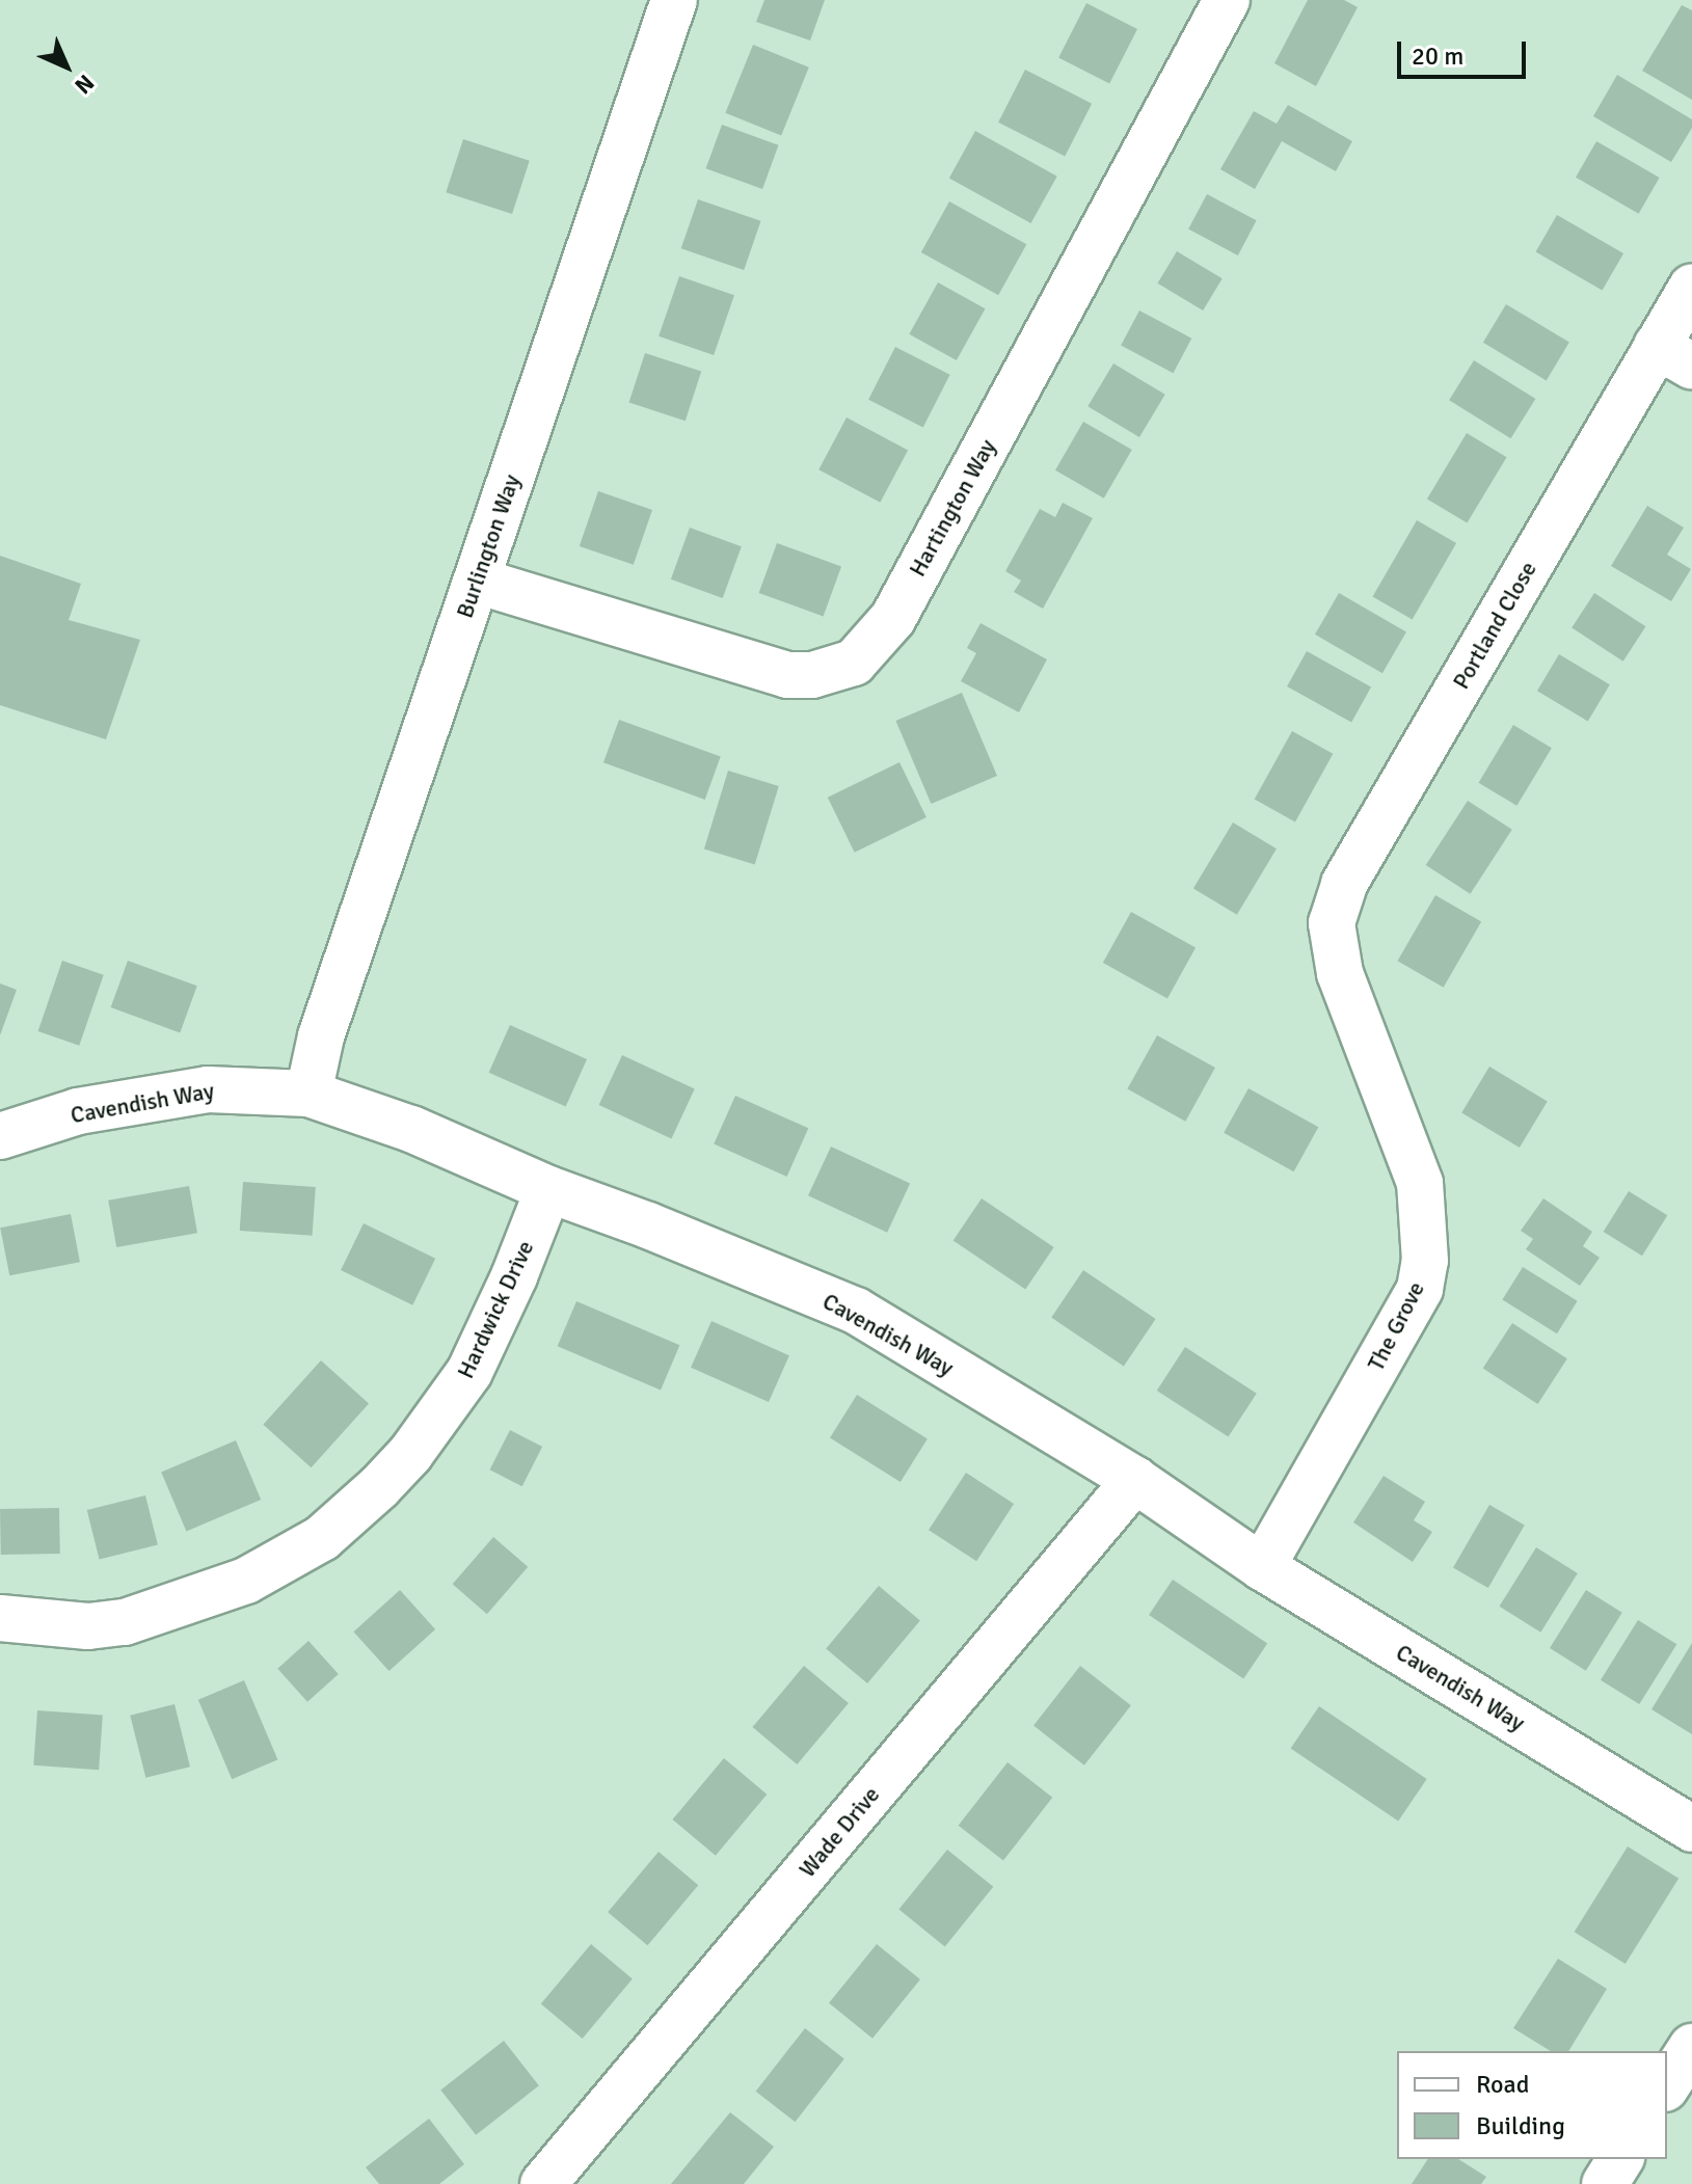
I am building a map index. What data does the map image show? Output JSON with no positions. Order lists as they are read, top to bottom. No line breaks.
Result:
{"streets":{"street":["Hartington Way","Burlington Way","Portland Close","Cavendish Way","Hardwick Drive","The Grove","Wade Drive"]},"crossings":[["Hartington Way","Burlington Way"],["Burlington Way","Cavendish Way"],["Portland Close","The Grove"],["Cavendish Way","Hardwick Drive"],["Cavendish Way","The Grove"],["Cavendish Way","Wade Drive"]],"legend":["Road","Building"],"scale_bar":"20 m","north":"bottom right"}
